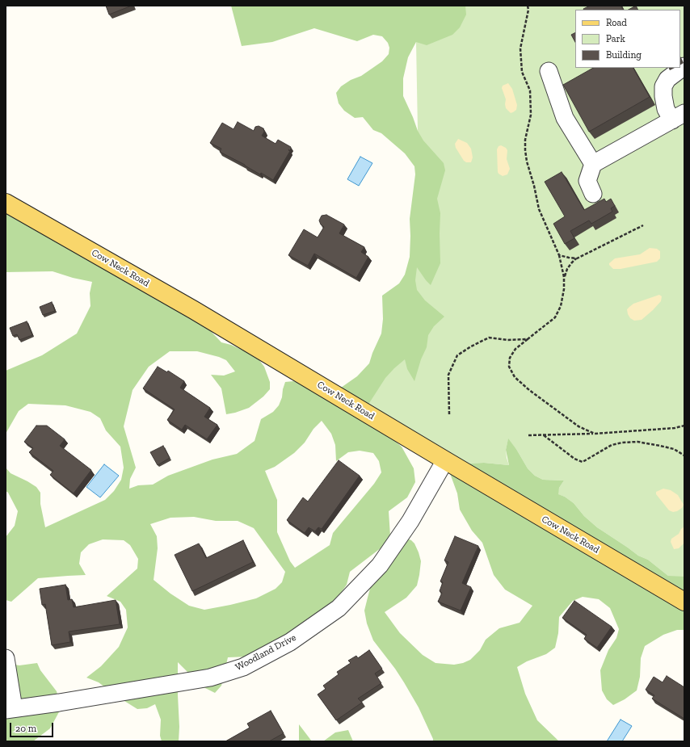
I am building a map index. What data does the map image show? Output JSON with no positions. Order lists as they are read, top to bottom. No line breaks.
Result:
{"streets":{"main road":["Cow Neck Road"],"street":["Woodland Drive"]},"crossings":[["Cow Neck Road","Woodland Drive"]],"legend":["Road","Park","Building"],"scale_bar":"20 m"}
